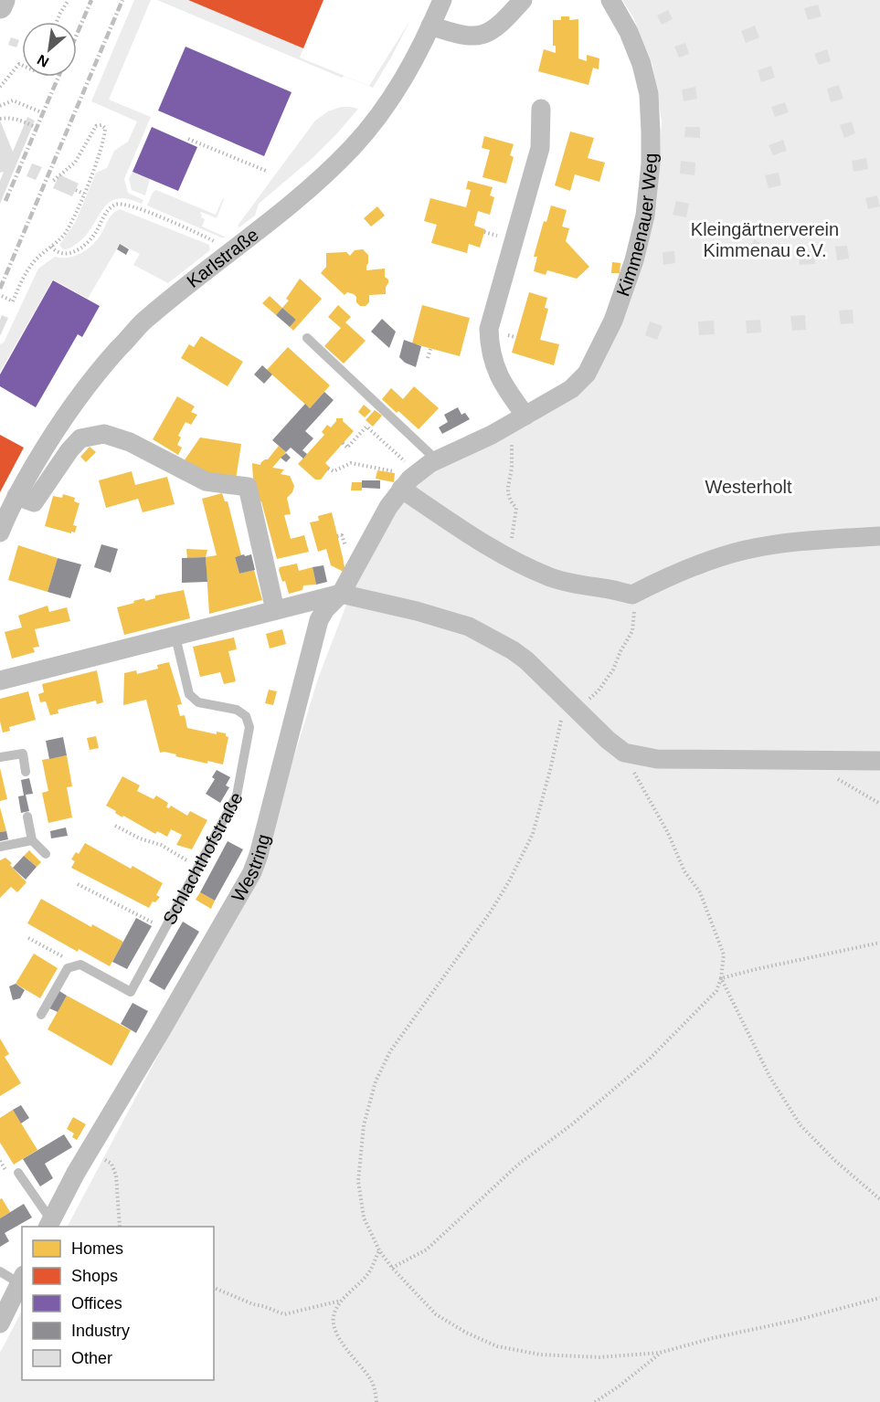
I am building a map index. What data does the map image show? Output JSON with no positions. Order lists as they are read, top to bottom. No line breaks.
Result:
{"streets":{"street":["Kimmenauer Weg","Karlstraße","Westring"],"lane":["Schlachthofstraße"]},"crossings":[["Kimmenauer Weg","Westring"]],"parks":["Kleingärtnerverein Kimmenau e.V.","Westerholt"],"legend":["Homes","Shops","Offices","Industry","Other"],"north":"bottom left"}
